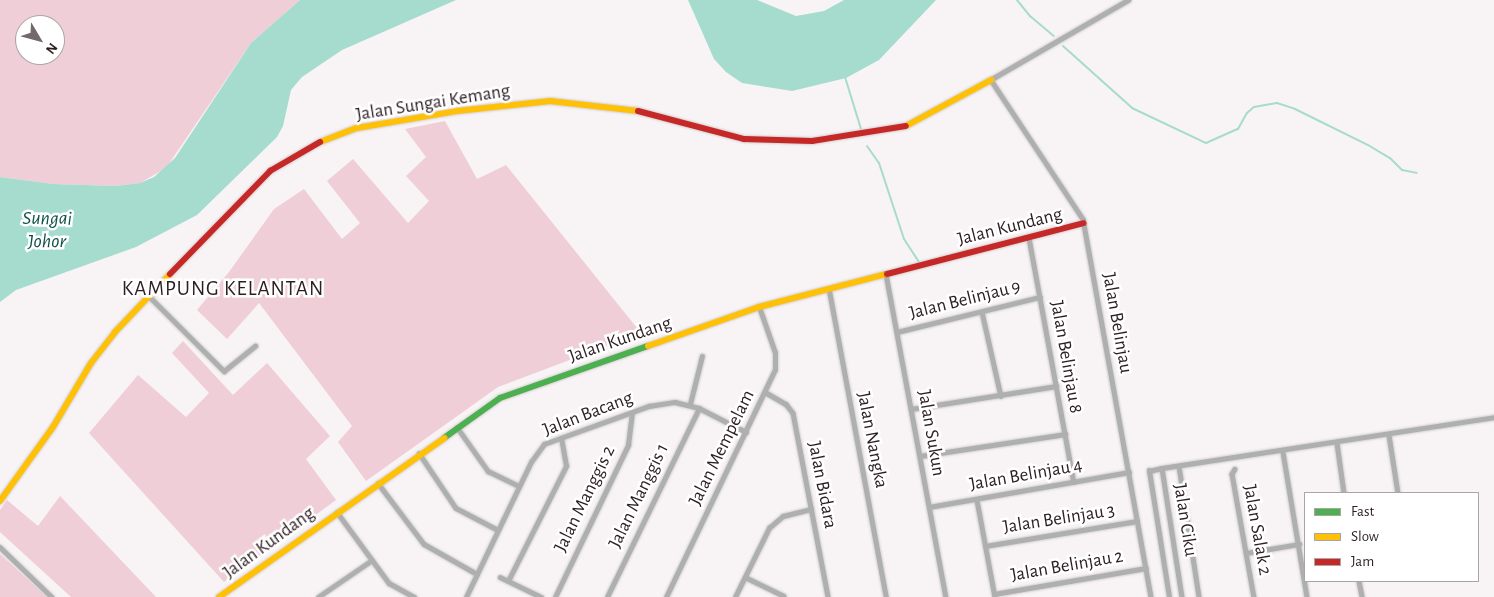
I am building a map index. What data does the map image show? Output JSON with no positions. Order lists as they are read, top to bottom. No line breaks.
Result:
{"streets":{"street":["Jalan Sungai Kemang","Jalan Kundang","Jalan Belinjau 9","Jalan Belinjau","Jalan Belinjau 8","Jalan Bacang","Jalan Sukun","Jalan Nangka","Jalan Mempelam","Jalan Belinjau 4","Jalan Bidara","Jalan Manggis 1","Jalan Manggis 2","Jalan Belinjau 3","Jalan Ciku","Jalan Salak 2","Jalan Belinjau 2"]},"crossings":[["Jalan Sungai Kemang","Jalan Belinjau"],["Jalan Kundang","Jalan Belinjau"],["Jalan Kundang","Jalan Belinjau 8"],["Jalan Kundang","Jalan Sukun"],["Jalan Kundang","Jalan Nangka"],["Jalan Kundang","Jalan Mempelam"],["Jalan Belinjau 9","Jalan Belinjau 8"],["Jalan Belinjau 9","Jalan Sukun"],["Jalan Belinjau","Jalan Belinjau 4"],["Jalan Belinjau","Jalan Belinjau 3"],["Jalan Belinjau","Jalan Belinjau 2"],["Jalan Belinjau 8","Jalan Belinjau 4"],["Jalan Bacang","Jalan Mempelam"],["Jalan Bacang","Jalan Manggis 1"],["Jalan Bacang","Jalan Manggis 2"],["Jalan Sukun","Jalan Belinjau 4"],["Jalan Mempelam","Jalan Bidara"]],"districts":["KAMPUNG KELANTAN"],"water":["Sungai Johor"],"legend":["Fast","Slow","Jam"],"north":"bottom right"}
